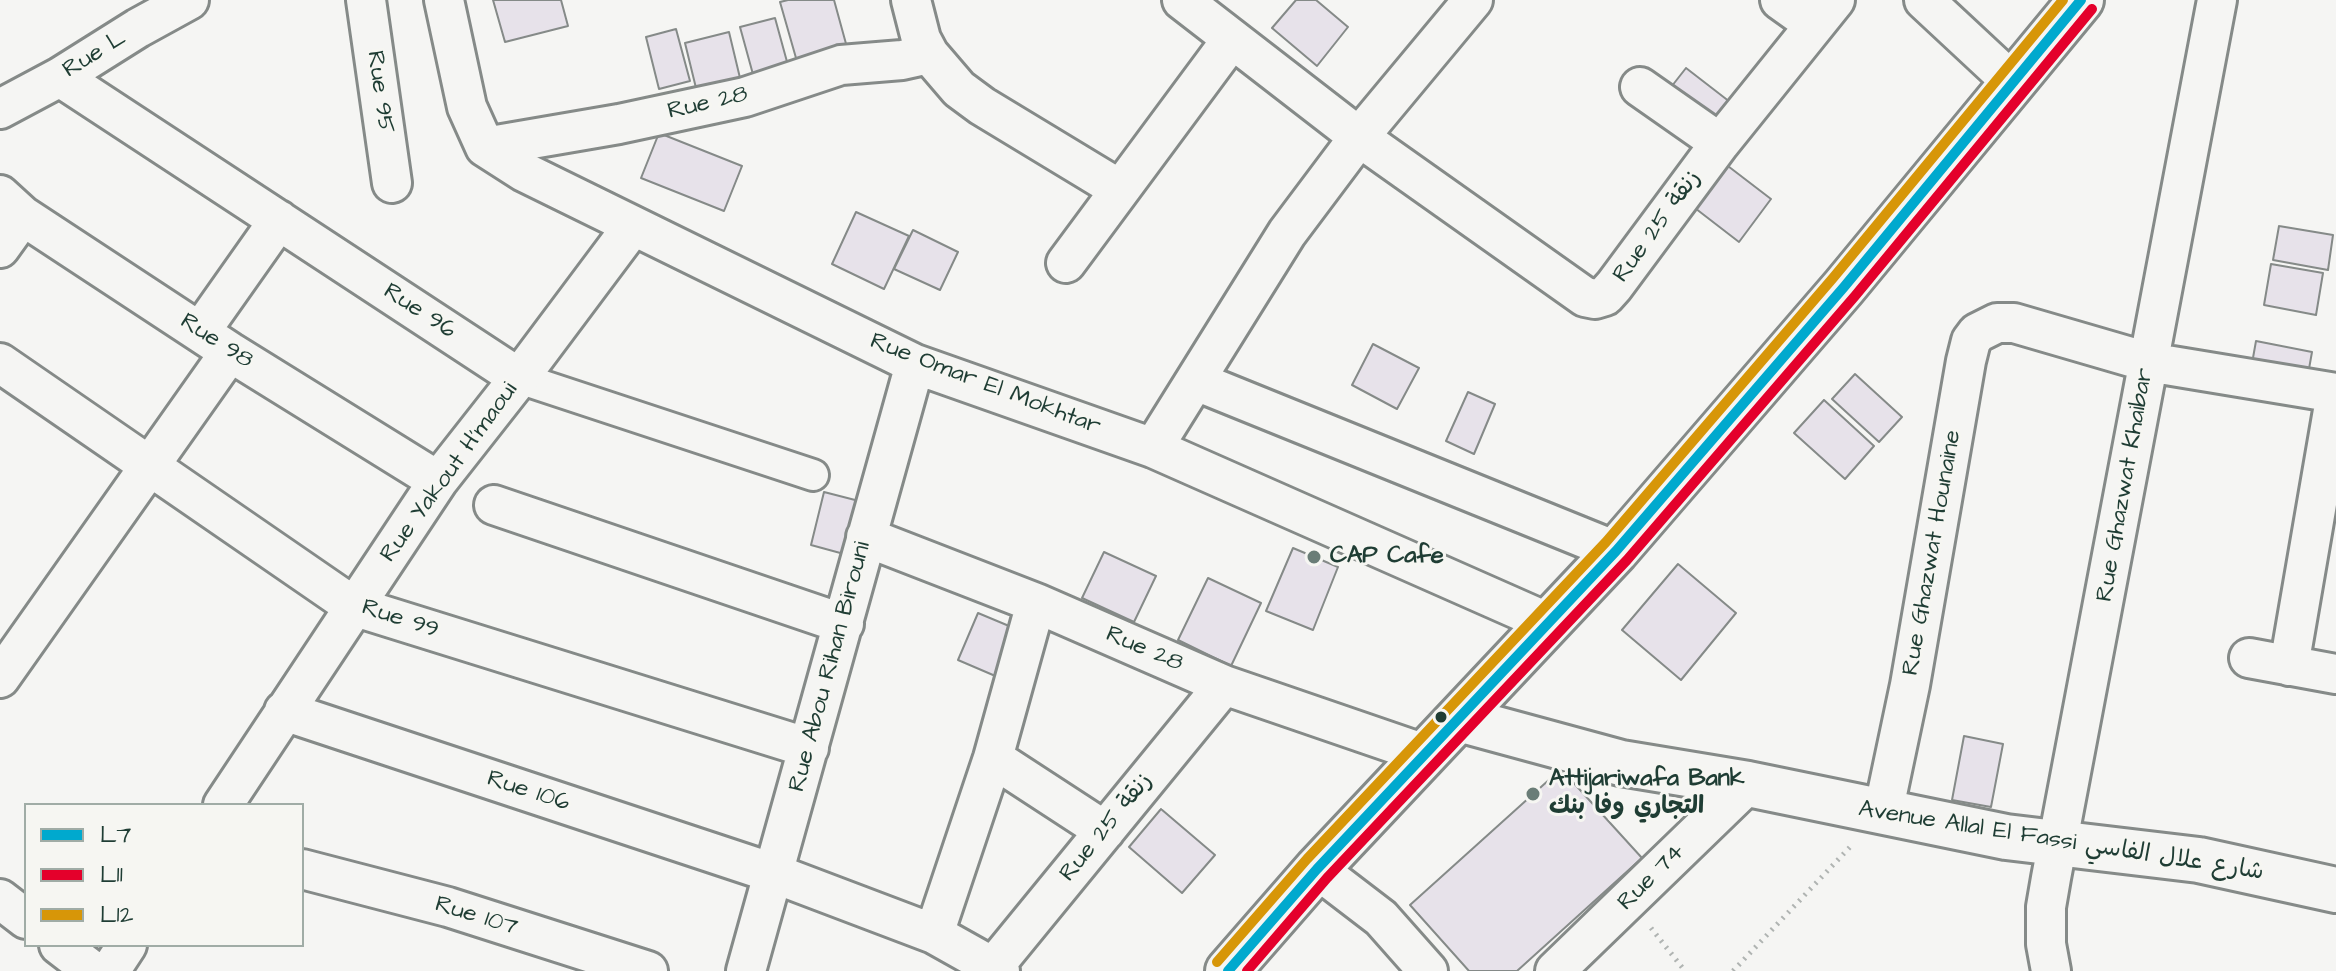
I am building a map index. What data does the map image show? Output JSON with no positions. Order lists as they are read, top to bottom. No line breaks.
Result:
{"streets":{"main road":["Avenue Allal El Fassi شارع علال الفاسي"],"street":["Rue L","Rue 95","Rue 28","Rue 25 زنقة","Rue 96","Rue 98","Rue Omar El Mokhtar","Rue Yakout H'maoui","Rue Ghazwat Khaibar","Rue Ghazwat Hounaine","Rue 99","Rue Abou Rihan Birouni","Rue 106","Rue 74","Rue 107"]},"crossings":[["Rue L","Rue 96"],["Rue 28","Rue 25 زنقة"],["Rue 28","Rue Omar El Mokhtar"],["Rue 28","Rue Abou Rihan Birouni"],["Rue 25 زنقة","Rue 106"],["Rue 96","Rue Yakout H'maoui"],["Rue 98","Rue Yakout H'maoui"],["Rue Omar El Mokhtar","Rue Yakout H'maoui"],["Rue Omar El Mokhtar","Rue Abou Rihan Birouni"],["Rue Yakout H'maoui","Rue 99"],["Rue Yakout H'maoui","Rue 106"],["Rue Ghazwat Khaibar","Rue Ghazwat Hounaine"],["Rue Ghazwat Khaibar","Avenue Allal El Fassi شارع علال الفاسي"],["Rue Ghazwat Hounaine","Avenue Allal El Fassi شارع علال الفاسي"],["Rue 99","Rue Abou Rihan Birouni"],["Rue Abou Rihan Birouni","Rue 106"],["Avenue Allal El Fassi شارع علال الفاسي","Rue 74"]],"places":["CAP Cafe","Attijariwafa Bank التجاري وفا بنك"],"lines":["transit line L7","transit line L12","transit line L11"],"legend":["L7","L11","L12"]}
